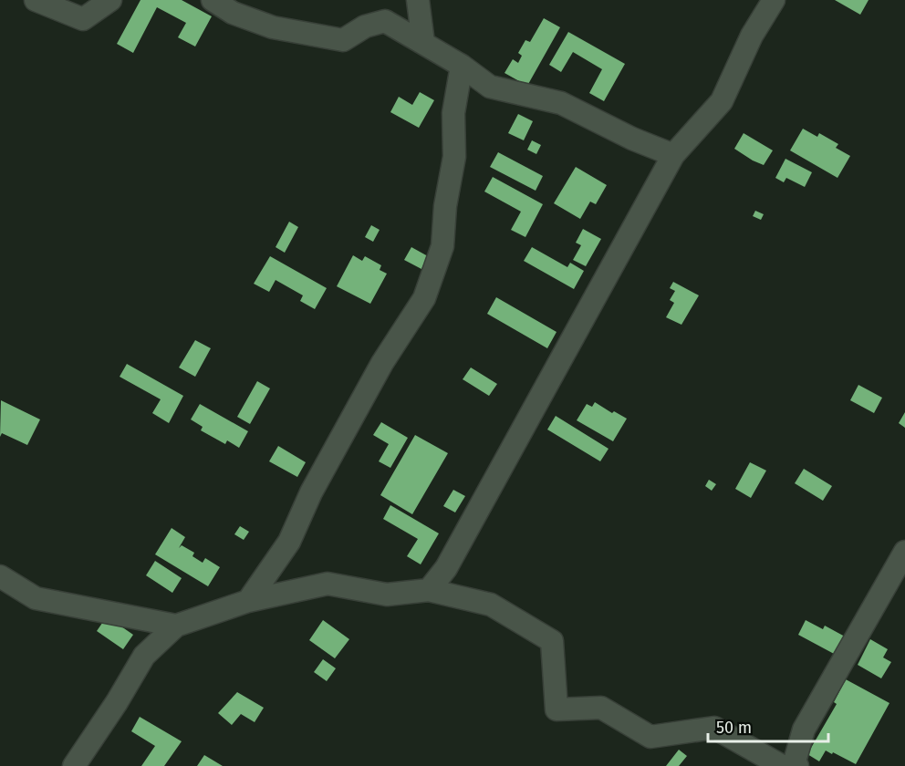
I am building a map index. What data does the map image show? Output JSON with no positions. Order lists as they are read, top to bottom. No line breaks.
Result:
{"scale_bar":"50 m"}
